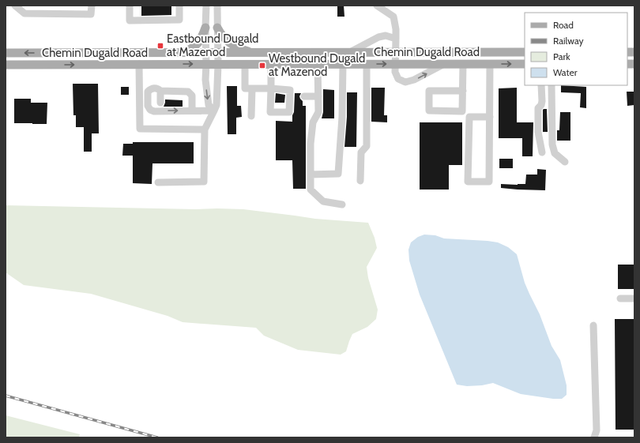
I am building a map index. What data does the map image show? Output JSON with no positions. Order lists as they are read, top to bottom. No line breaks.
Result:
{"streets":{"main road":["Chemin Dugald Road"]},"places":{"transit":["Eastbound Dugald at Mazenod","Westbound Dugald at Mazenod"]},"legend":["Road","Railway","Park","Water"]}
